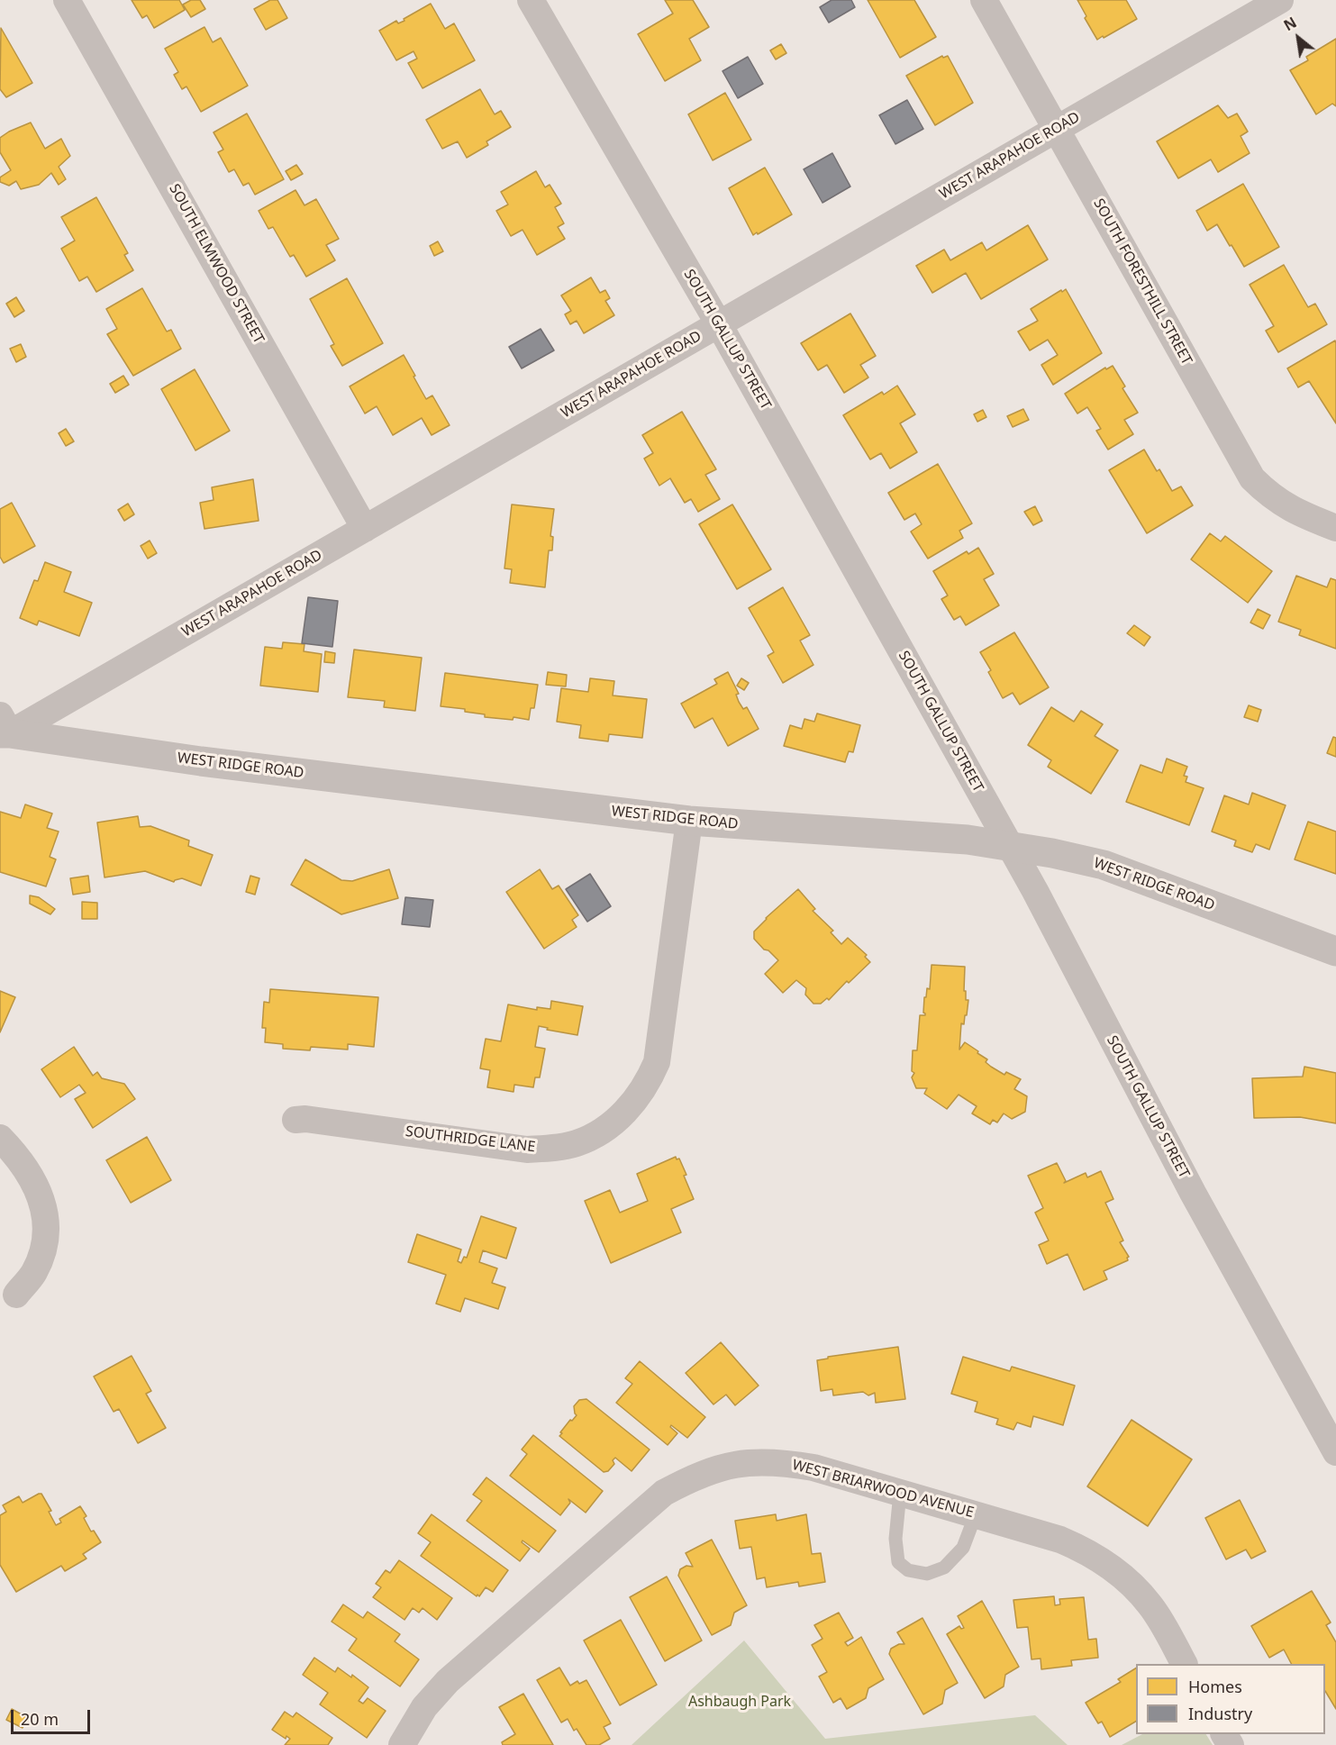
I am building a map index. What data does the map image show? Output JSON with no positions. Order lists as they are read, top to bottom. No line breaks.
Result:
{"streets":{"street":["WEST ARAPAHOE ROAD","SOUTH ELMWOOD STREET","SOUTH FORESTHILL STREET","SOUTH GALLUP STREET","WEST RIDGE ROAD","SOUTHRIDGE LANE","WEST BRIARWOOD AVENUE"]},"crossings":[["WEST ARAPAHOE ROAD","SOUTH ELMWOOD STREET"],["WEST ARAPAHOE ROAD","SOUTH FORESTHILL STREET"],["WEST ARAPAHOE ROAD","SOUTH GALLUP STREET"],["WEST ARAPAHOE ROAD","WEST RIDGE ROAD"],["SOUTH GALLUP STREET","WEST RIDGE ROAD"],["WEST RIDGE ROAD","SOUTHRIDGE LANE"]],"parks":["Ashbaugh Park"],"legend":["Homes","Industry"],"scale_bar":"20 m","north":"top left"}
